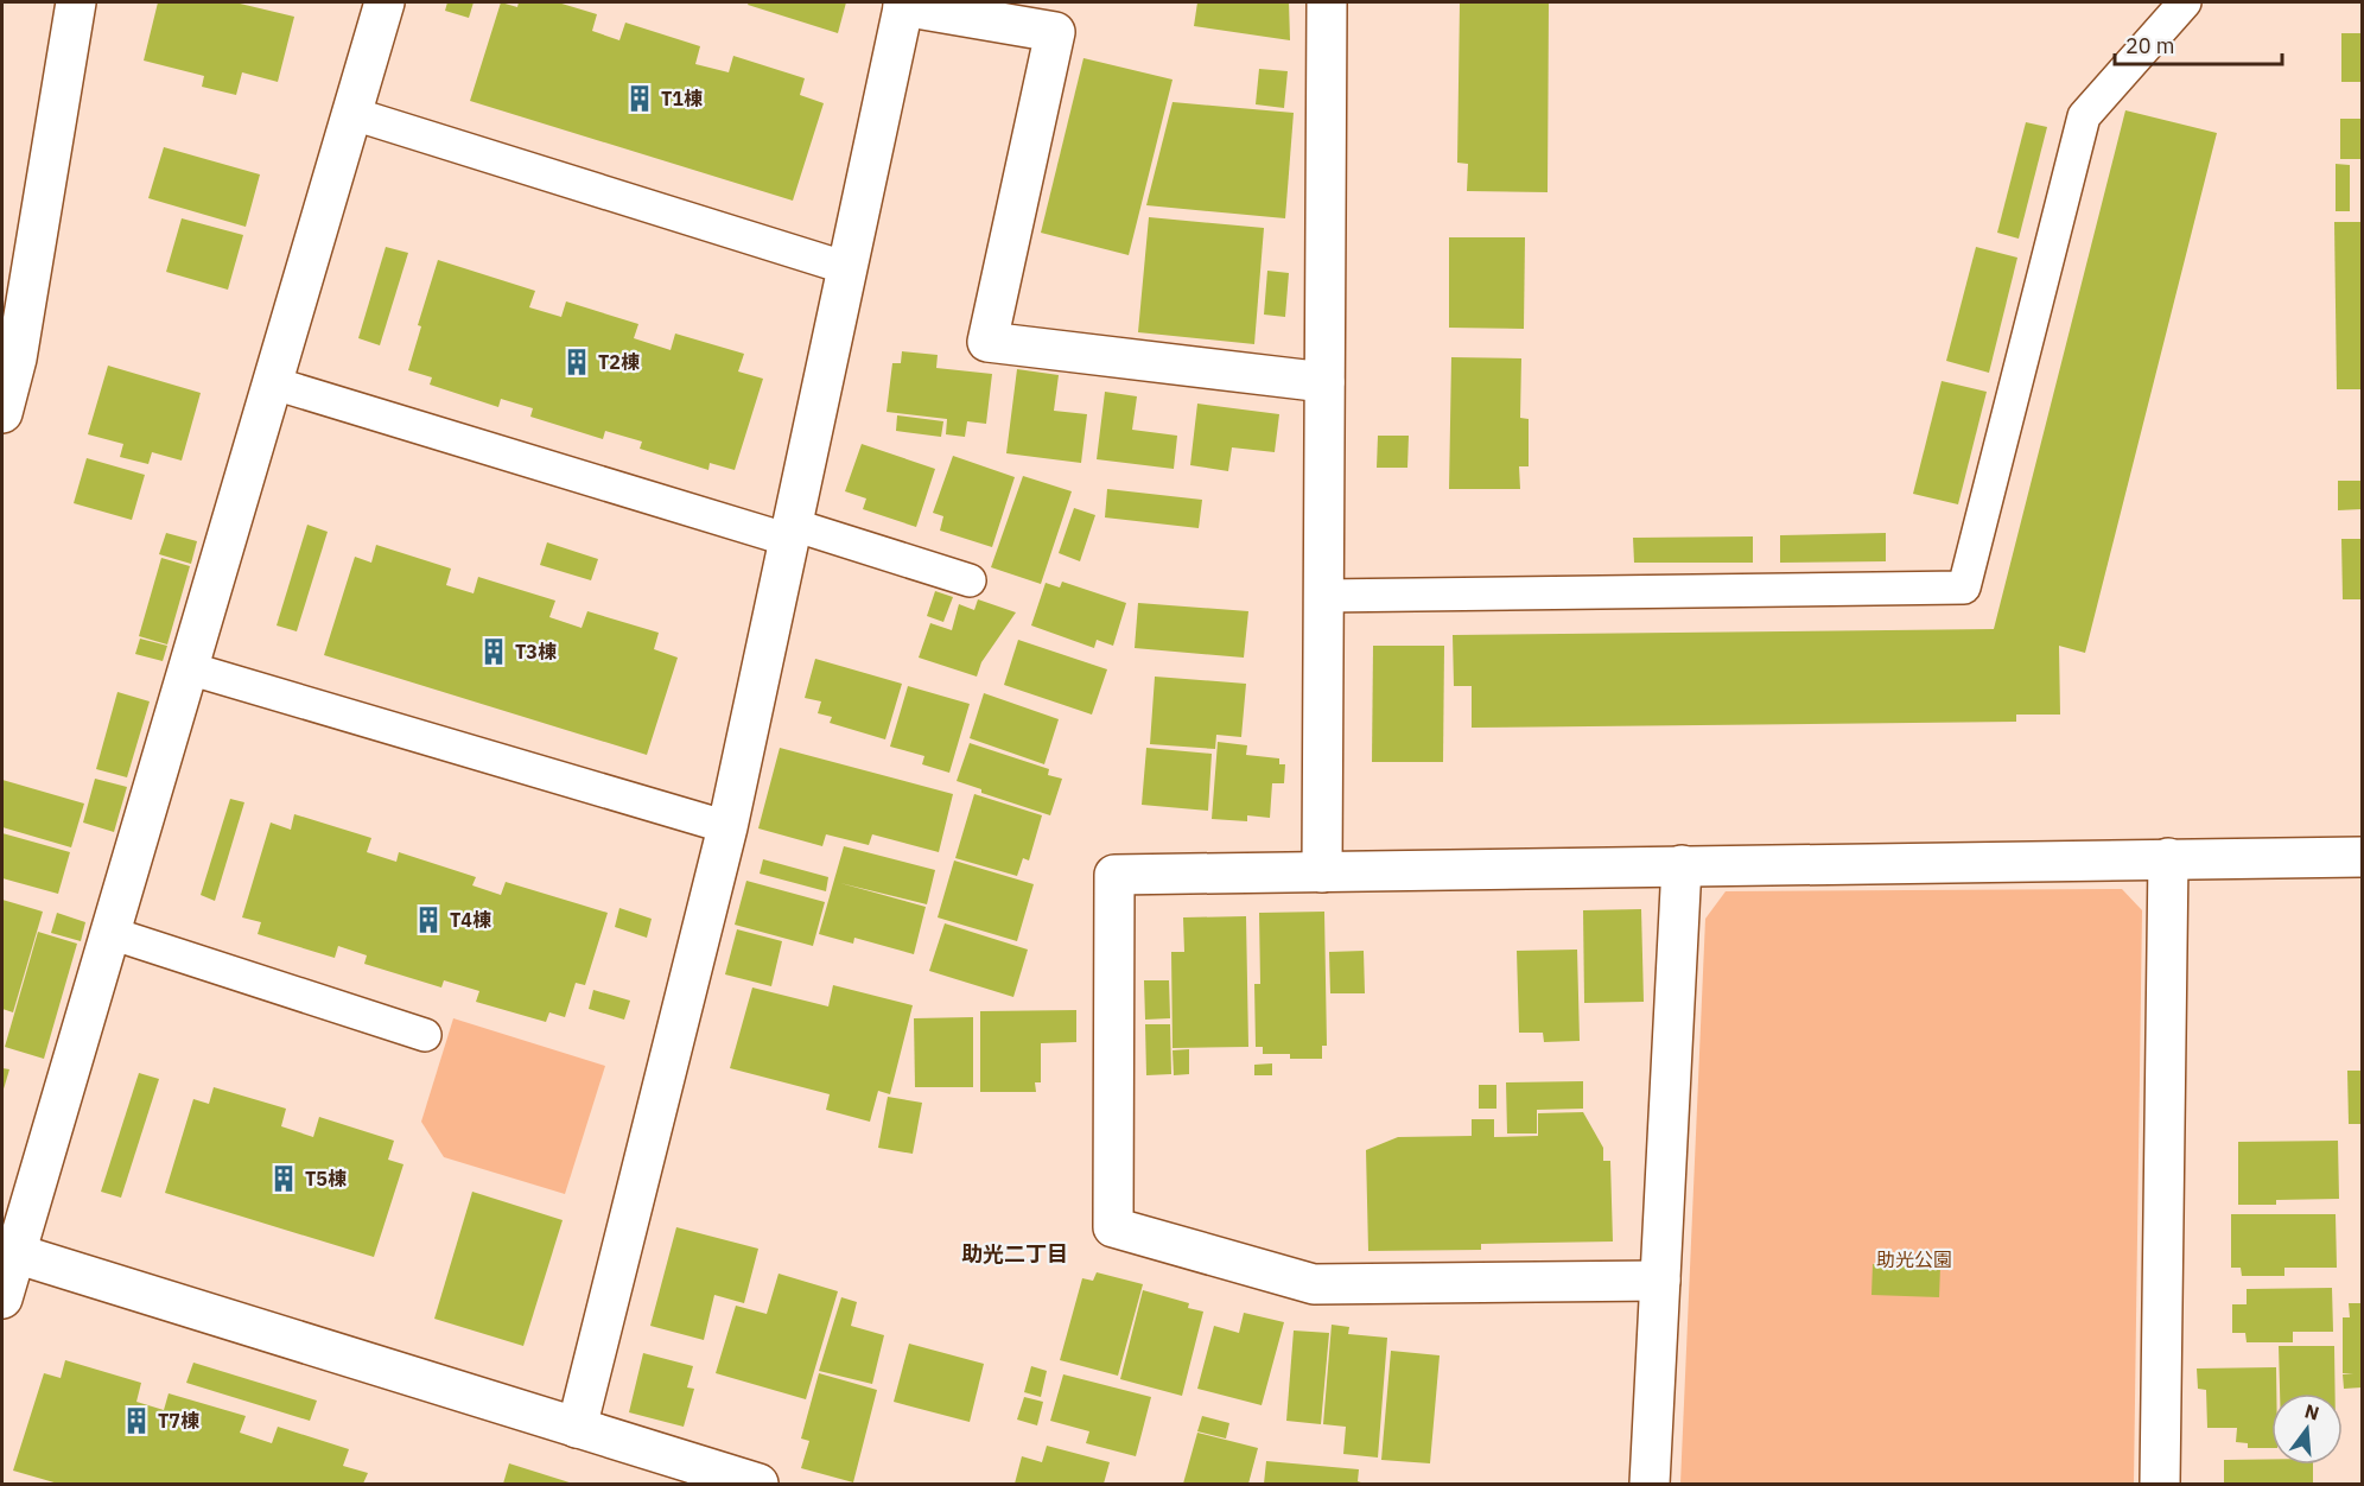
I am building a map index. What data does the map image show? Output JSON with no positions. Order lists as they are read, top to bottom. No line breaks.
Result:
{"districts":["助光二丁目"],"parks":["助光公園"],"places":{"building":["T1棟","T2棟","T3棟","T4棟","T5棟","T7棟"]},"scale_bar":"20 m","north":"top"}
